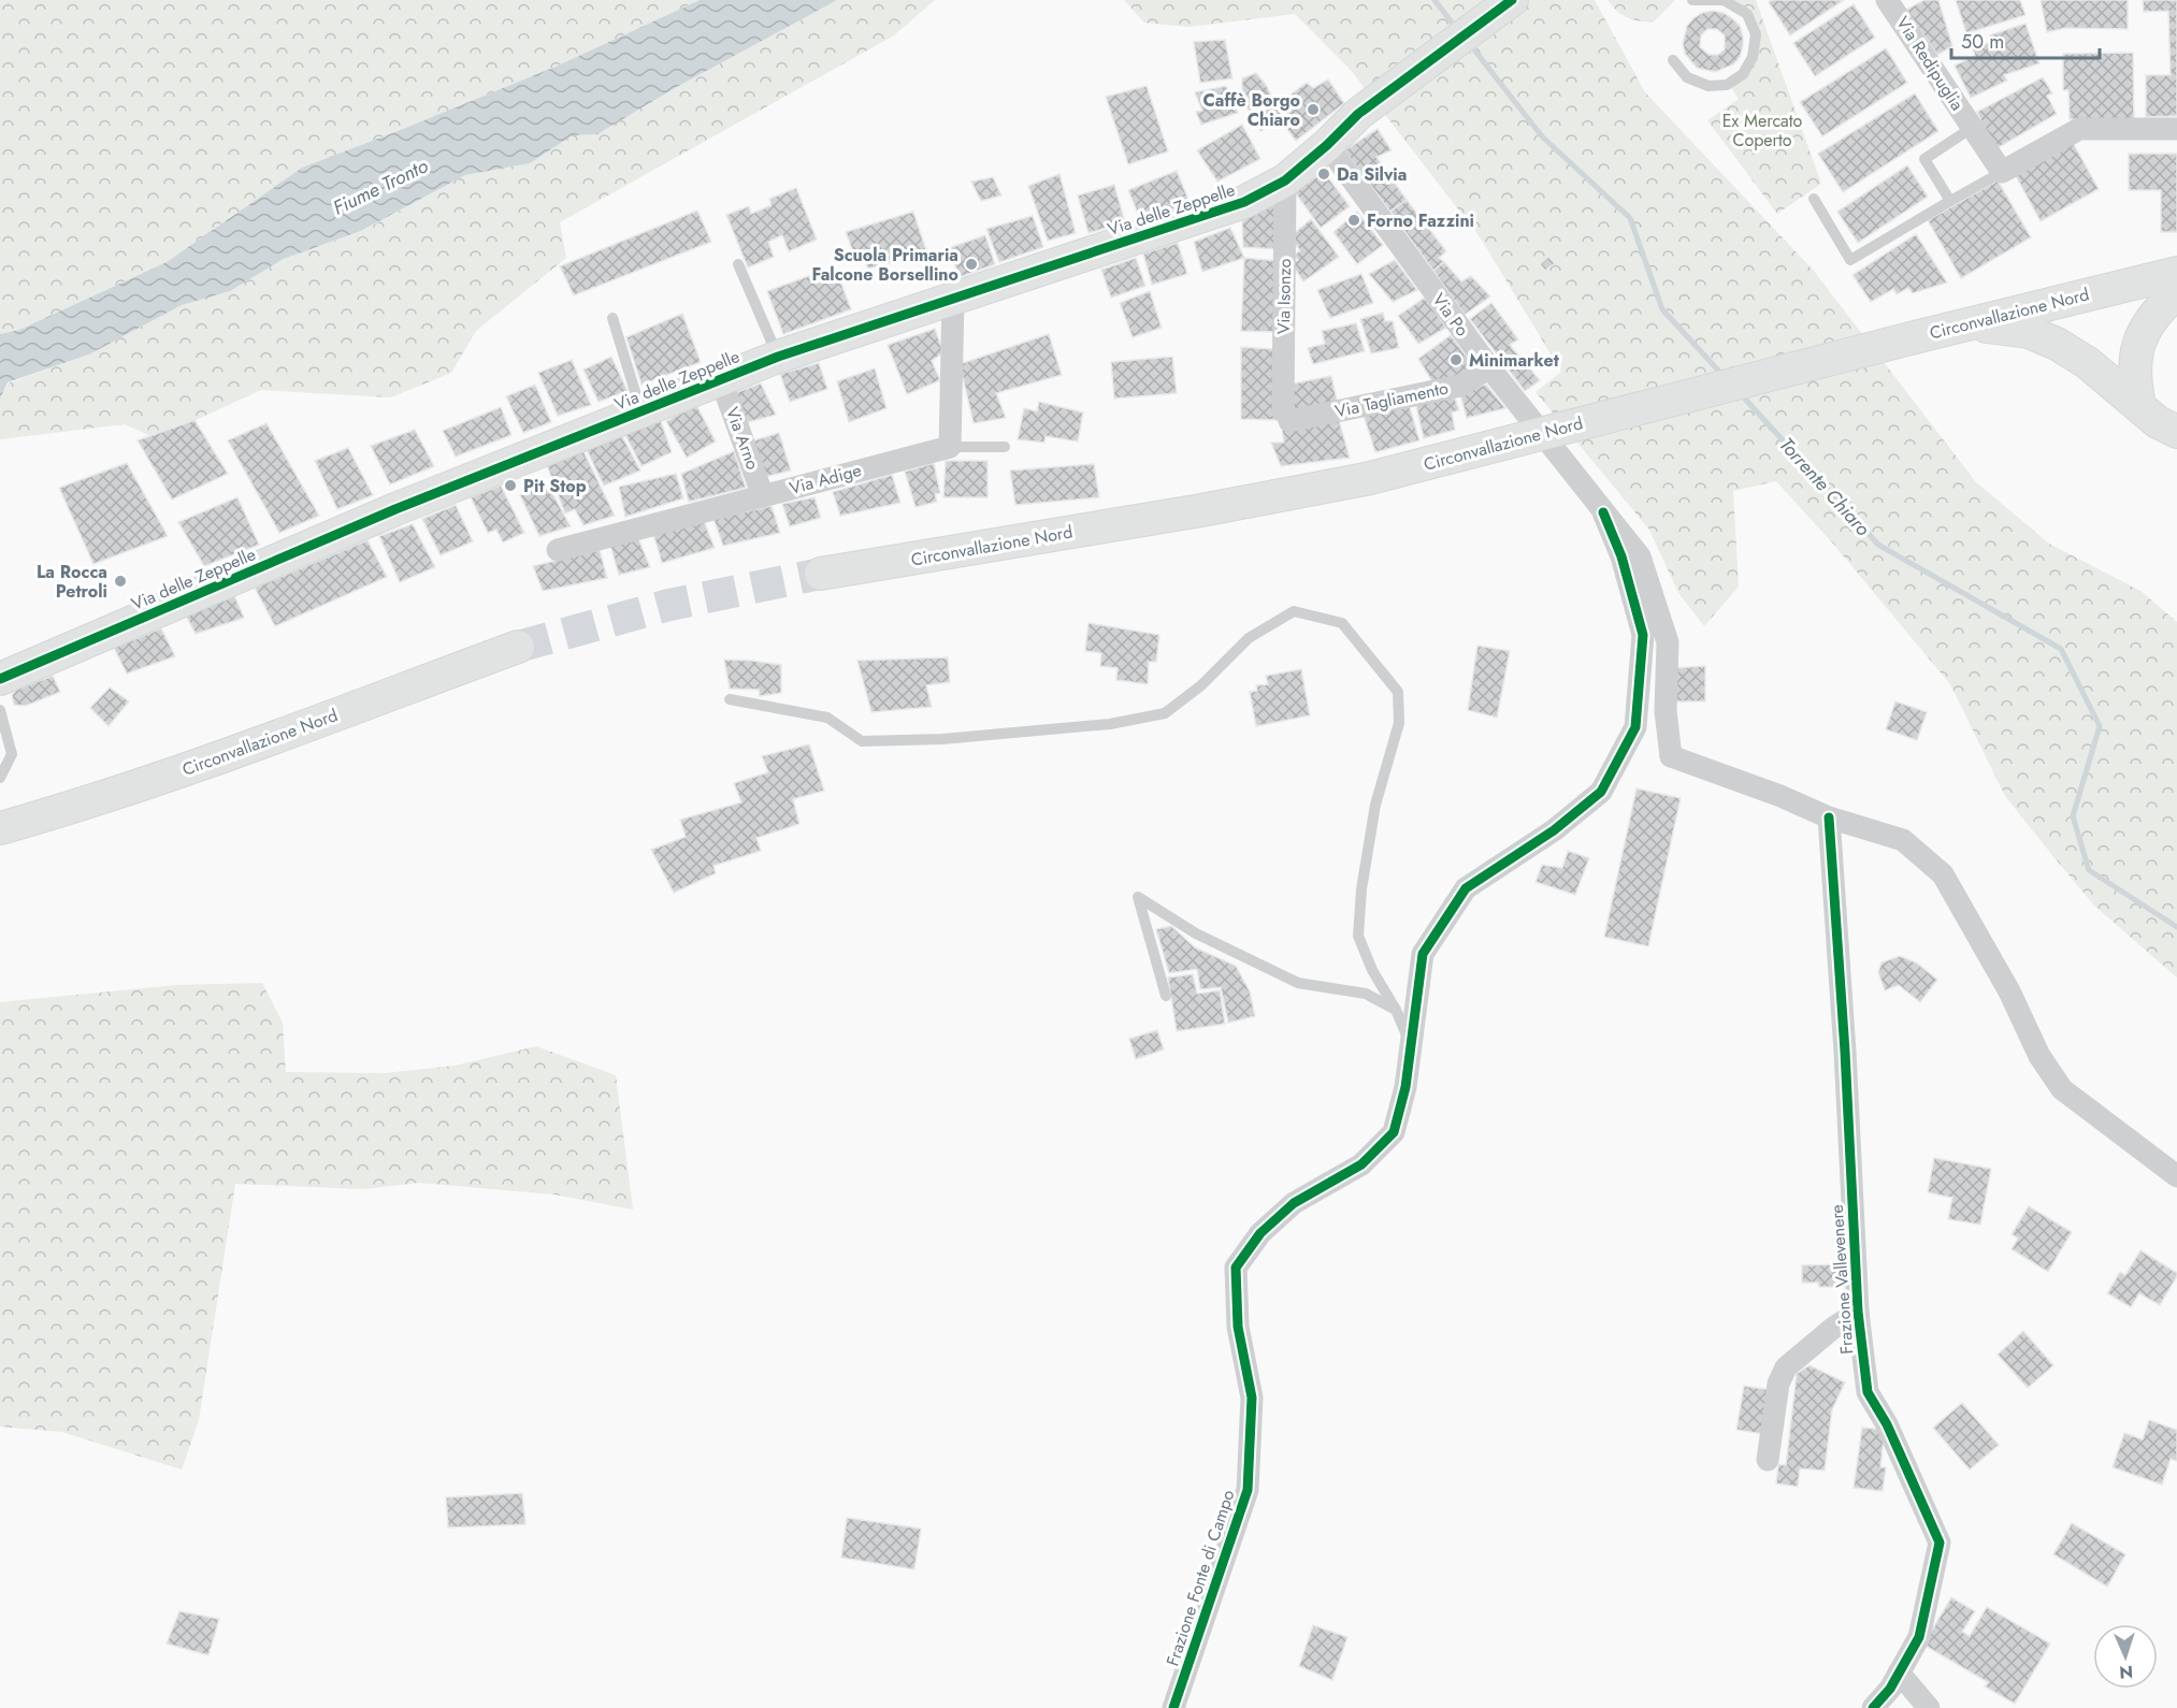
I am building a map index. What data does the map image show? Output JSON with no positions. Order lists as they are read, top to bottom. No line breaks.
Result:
{"streets":{"main road":["Via delle Zeppelle","Circonvallazione Nord"],"street":["Via Redipuglia","Via Isonzo","Via Po","Via Tagliamento","Via Arno","Via Adige","Frazione Vallevenere","Frazione Fonte di Campo"]},"crossings":[["Via delle Zeppelle","Via Isonzo"],["Via delle Zeppelle","Via Po"],["Via delle Zeppelle","Via Arno"],["Via Isonzo","Via Tagliamento"],["Via Po","Via Tagliamento"],["Via Po","Frazione Fonte di Campo"],["Via Arno","Via Adige"]],"water":["Fiume Tronto","Torrente Chiaro"],"parks":["Ex Mercato Coperto"],"places":["Caffè Borgo Chiaro","Da Silvia","Forno Fazzini","Scuola Primaria Falcone Borsellino","Minimarket","Pit Stop","La Rocca Petroli"],"scale_bar":"50 m","north":"bottom"}
